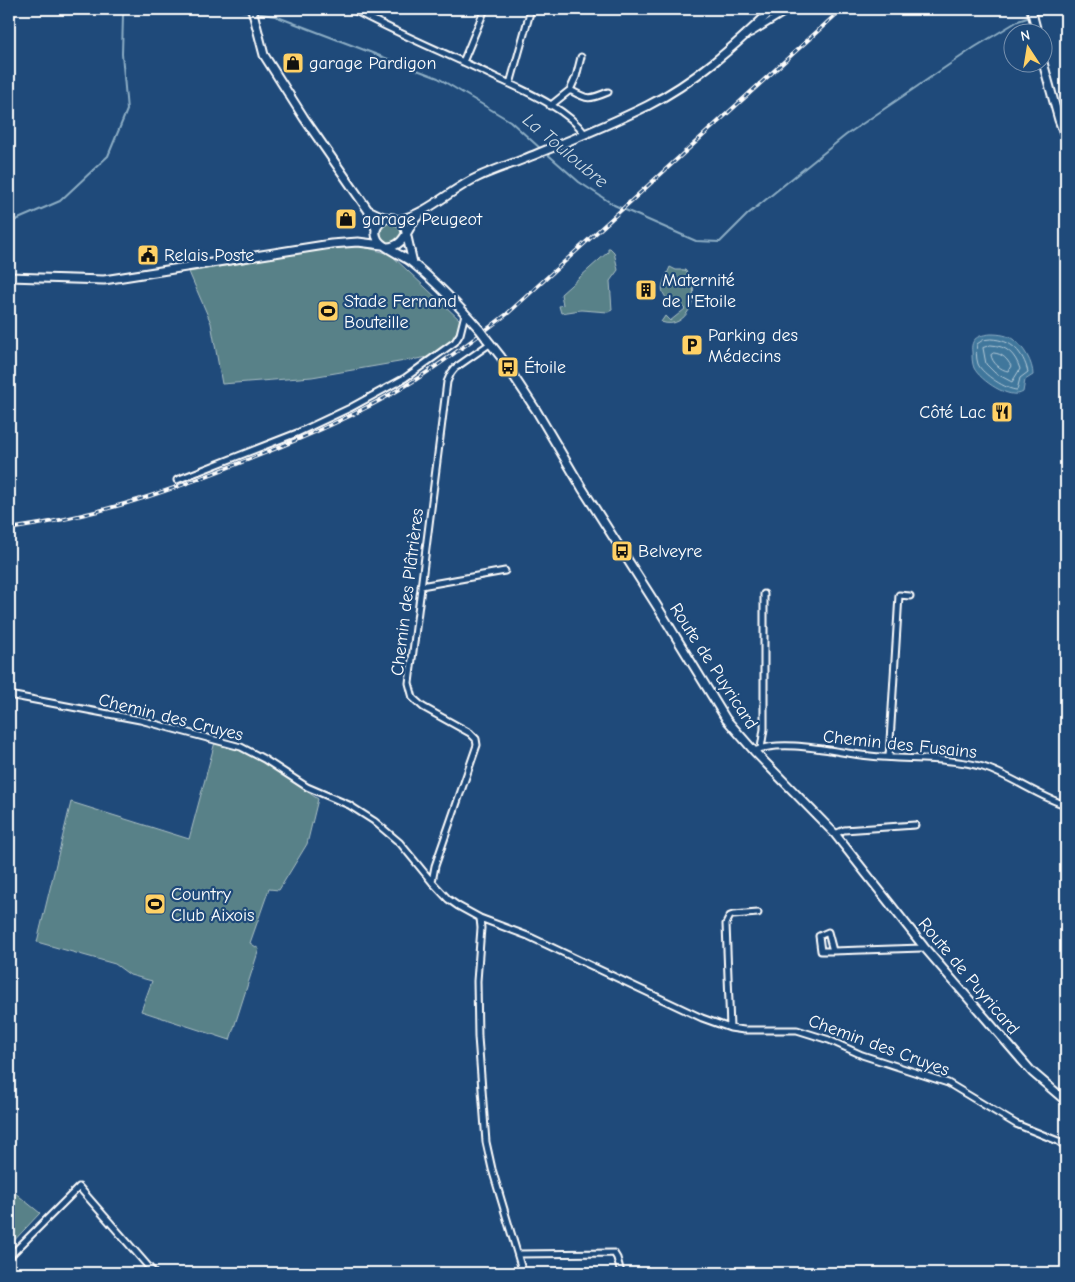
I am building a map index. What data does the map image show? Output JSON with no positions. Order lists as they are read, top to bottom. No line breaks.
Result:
{"streets":{"main road":["Route de Puyricard"],"street":["Chemin des Plâtrières","Chemin des Cruyes","Chemin des Fusains"]},"crossings":[["Chemin des Plâtrières","Route de Puyricard"],["Chemin des Plâtrières","Chemin des Cruyes"],["Route de Puyricard","Chemin des Fusains"]],"water":["La Touloubre"],"places":{"shop":["garage Pardigon","garage Peugeot"],"public building":["Relais Poste"],"building":["Maternité de l'Etoile"],"sports":["Stade Fernand Bouteille","Country Club Aixois"],"parking":["Parking des Médecins"],"bus stop":["Étoile","Belveyre"],"restaurant":["Côté Lac"]},"north":"top"}
